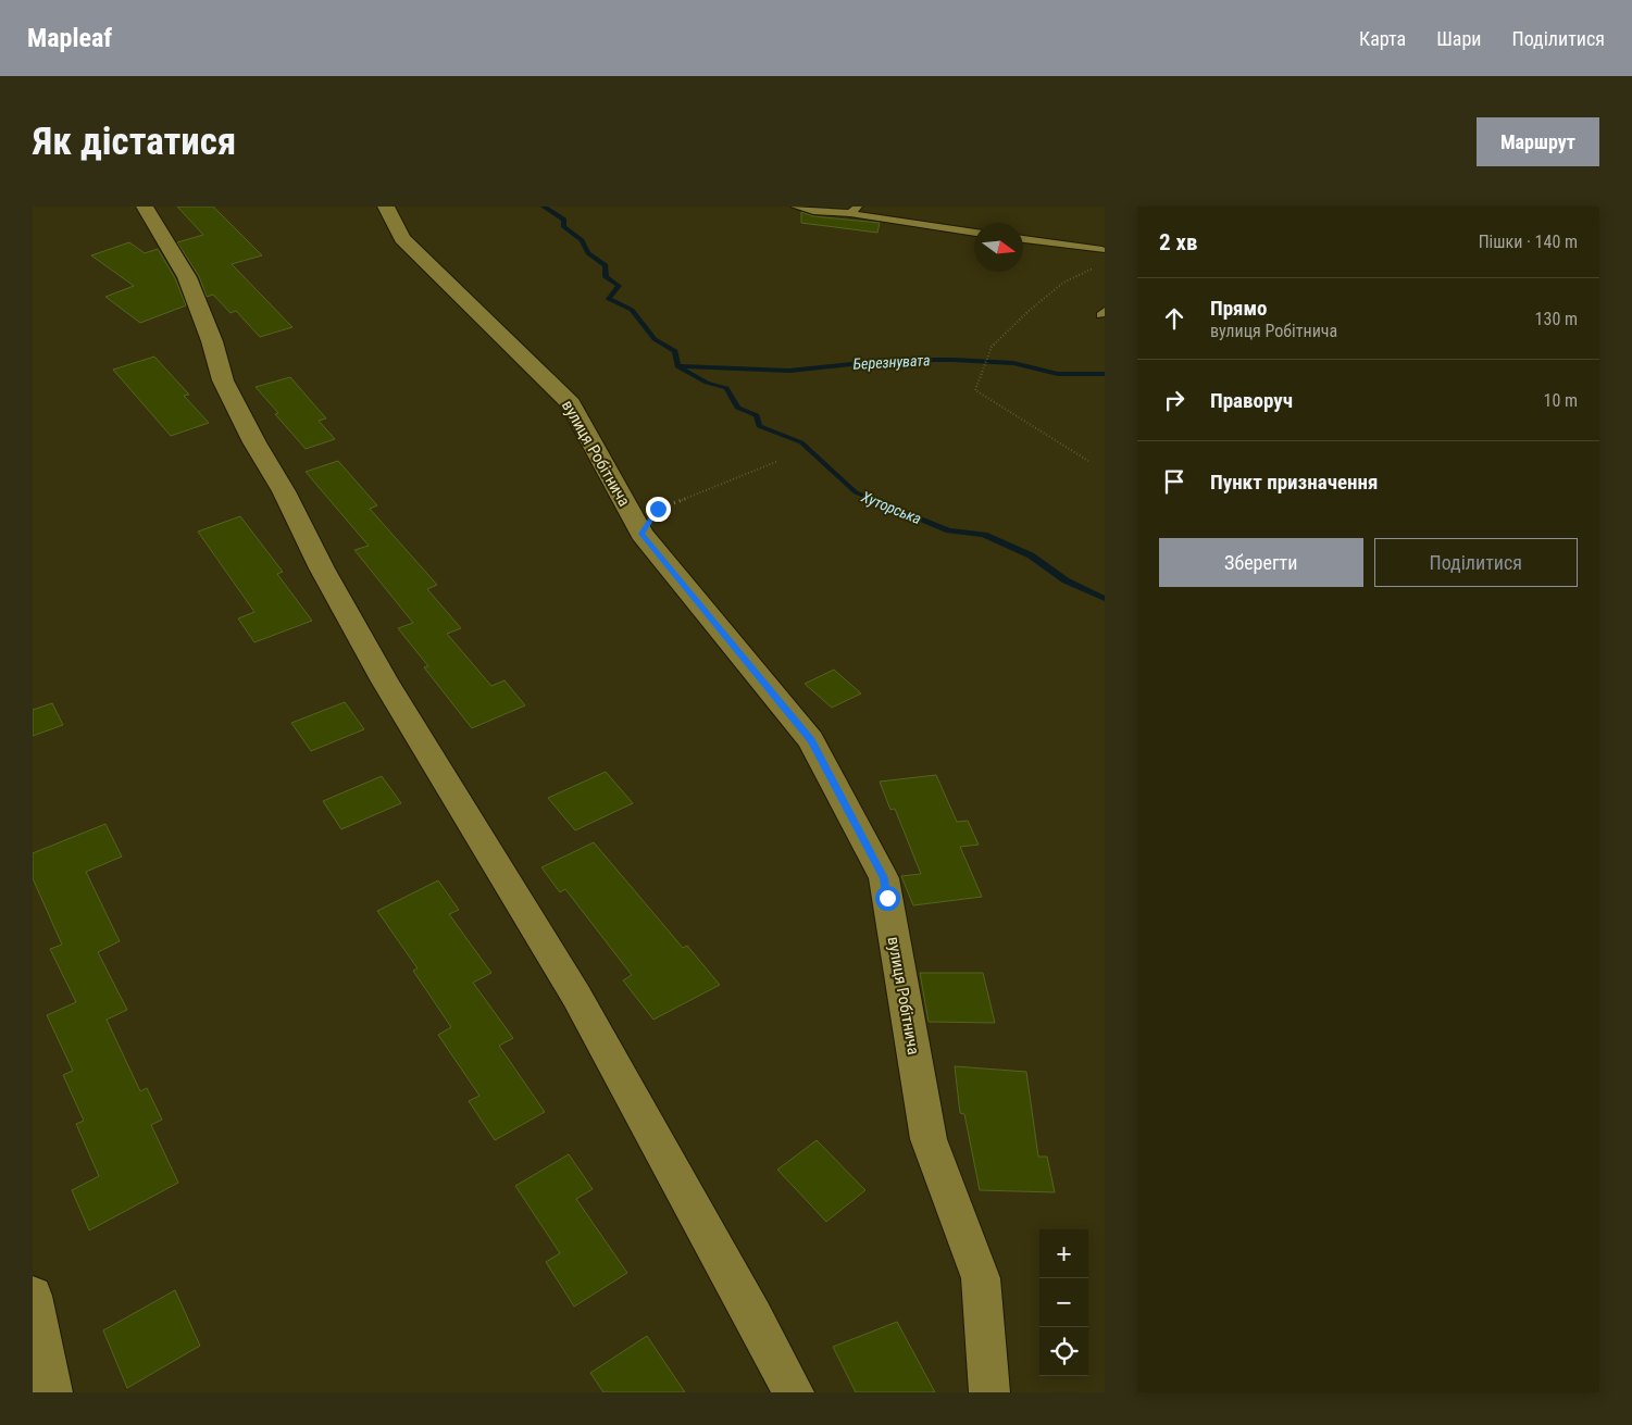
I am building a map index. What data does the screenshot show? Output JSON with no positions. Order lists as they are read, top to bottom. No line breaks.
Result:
{"streets":{"street":["вулиця Робітнича"]},"water":["Березнувата","Хуторська"],"north":"right","page":{"header":"Mapleaf","nav":["Карта","Шари","Поділитися"],"buttons":["Маршрут",["Зберегти","Поділитися"]],"title":"Як дістатися","heading":["2 хв","Пішки · 140 m"],"list":[["Прямо","вулиця Робітнича","130 m"],["Праворуч","10 m"],"Пункт призначення"],"map_buttons":["+","−"]}}
